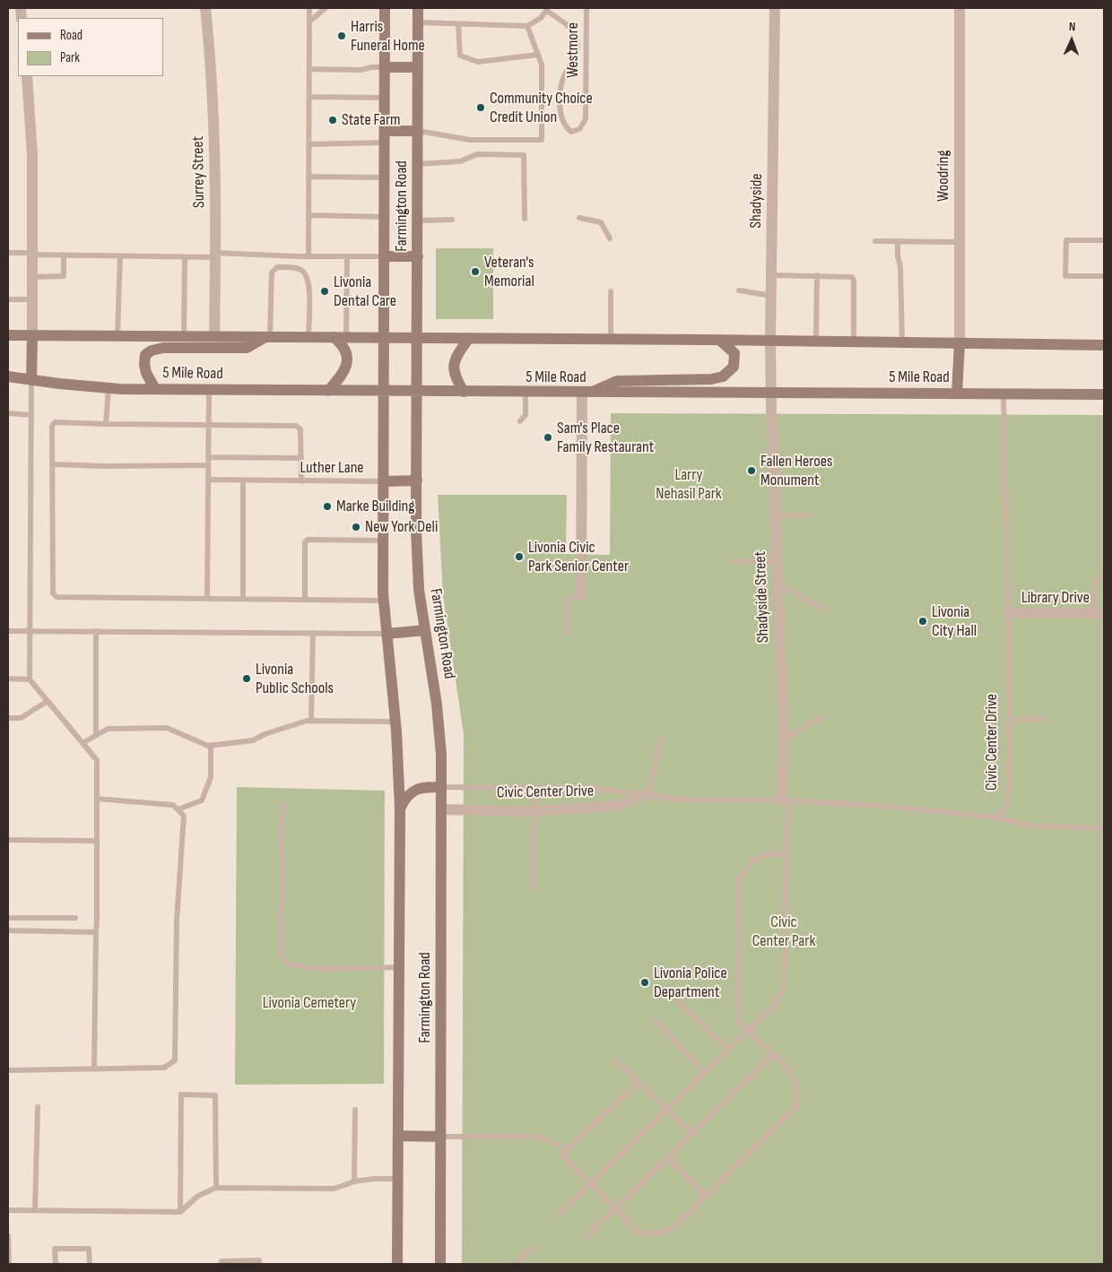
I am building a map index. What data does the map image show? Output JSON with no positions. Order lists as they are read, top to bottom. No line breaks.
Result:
{"streets":{"main road":["Farmington Road","5 Mile Road"],"street":["Surrey Street","Woodring","Shadyside","Shadyside Street","Library Drive","Civic Center Drive"],"lane":["Westmore","Luther Lane"]},"crossings":[["Shadyside","5 Mile Road"],["Shadyside","Shadyside Street"],["Farmington Road","5 Mile Road"],["Farmington Road","Luther Lane"],["Farmington Road","Civic Center Drive"],["5 Mile Road","Shadyside Street"],["5 Mile Road","Civic Center Drive"],["Shadyside Street","Civic Center Drive"],["Library Drive","Civic Center Drive"]],"parks":["Larry Nehasil Park","Civic Center Park","Livonia Cemetery"],"places":["Harris Funeral Home","Community Choice Credit Union","State Farm","Veteran's Memorial","Livonia Dental Care","Sam's Place Family Restaurant","Fallen Heroes Monument","Marke Building","New York Deli","Livonia Civic Park Senior Center","Livonia City Hall","Livonia Public Schools","Livonia Police Department"],"legend":["Road","Park"],"north":"top"}
